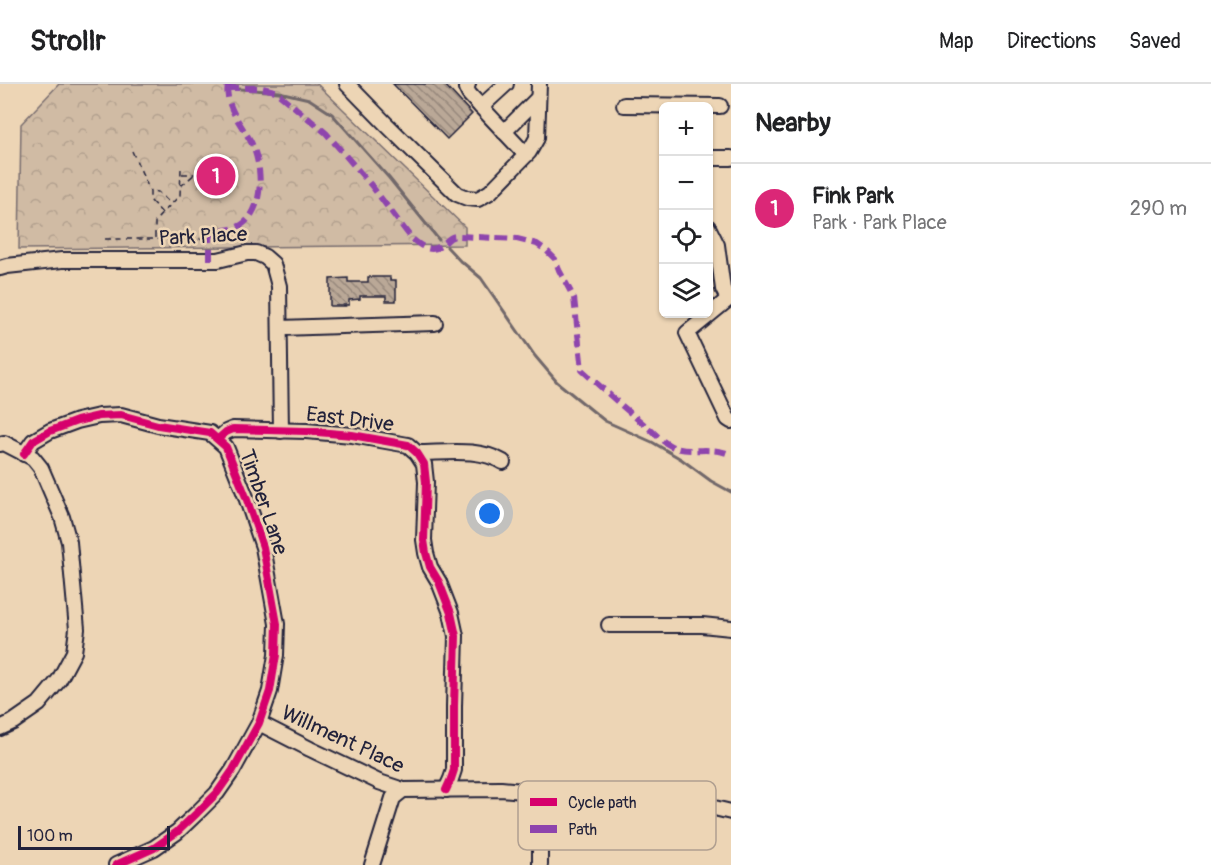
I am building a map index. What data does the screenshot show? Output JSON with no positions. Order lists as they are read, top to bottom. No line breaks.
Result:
{"streets":{"street":["Park Place","East Drive","Timber Lane","Willment Place"]},"crossings":[["Park Place","East Drive"],["East Drive","Timber Lane"],["East Drive","Willment Place"],["Timber Lane","Willment Place"]],"legend":["Cycle path","Path"],"scale_bar":"100 m","page":{"header":"Strollr","nav":["Map","Directions","Saved"],"heading":"Nearby","map_buttons":["+","−"],"pins":"1","list":[{"mark":"1","name":"Fink Park","note":"Park · Park Place","value":"290 m"}],"scale":"100 m"}}
